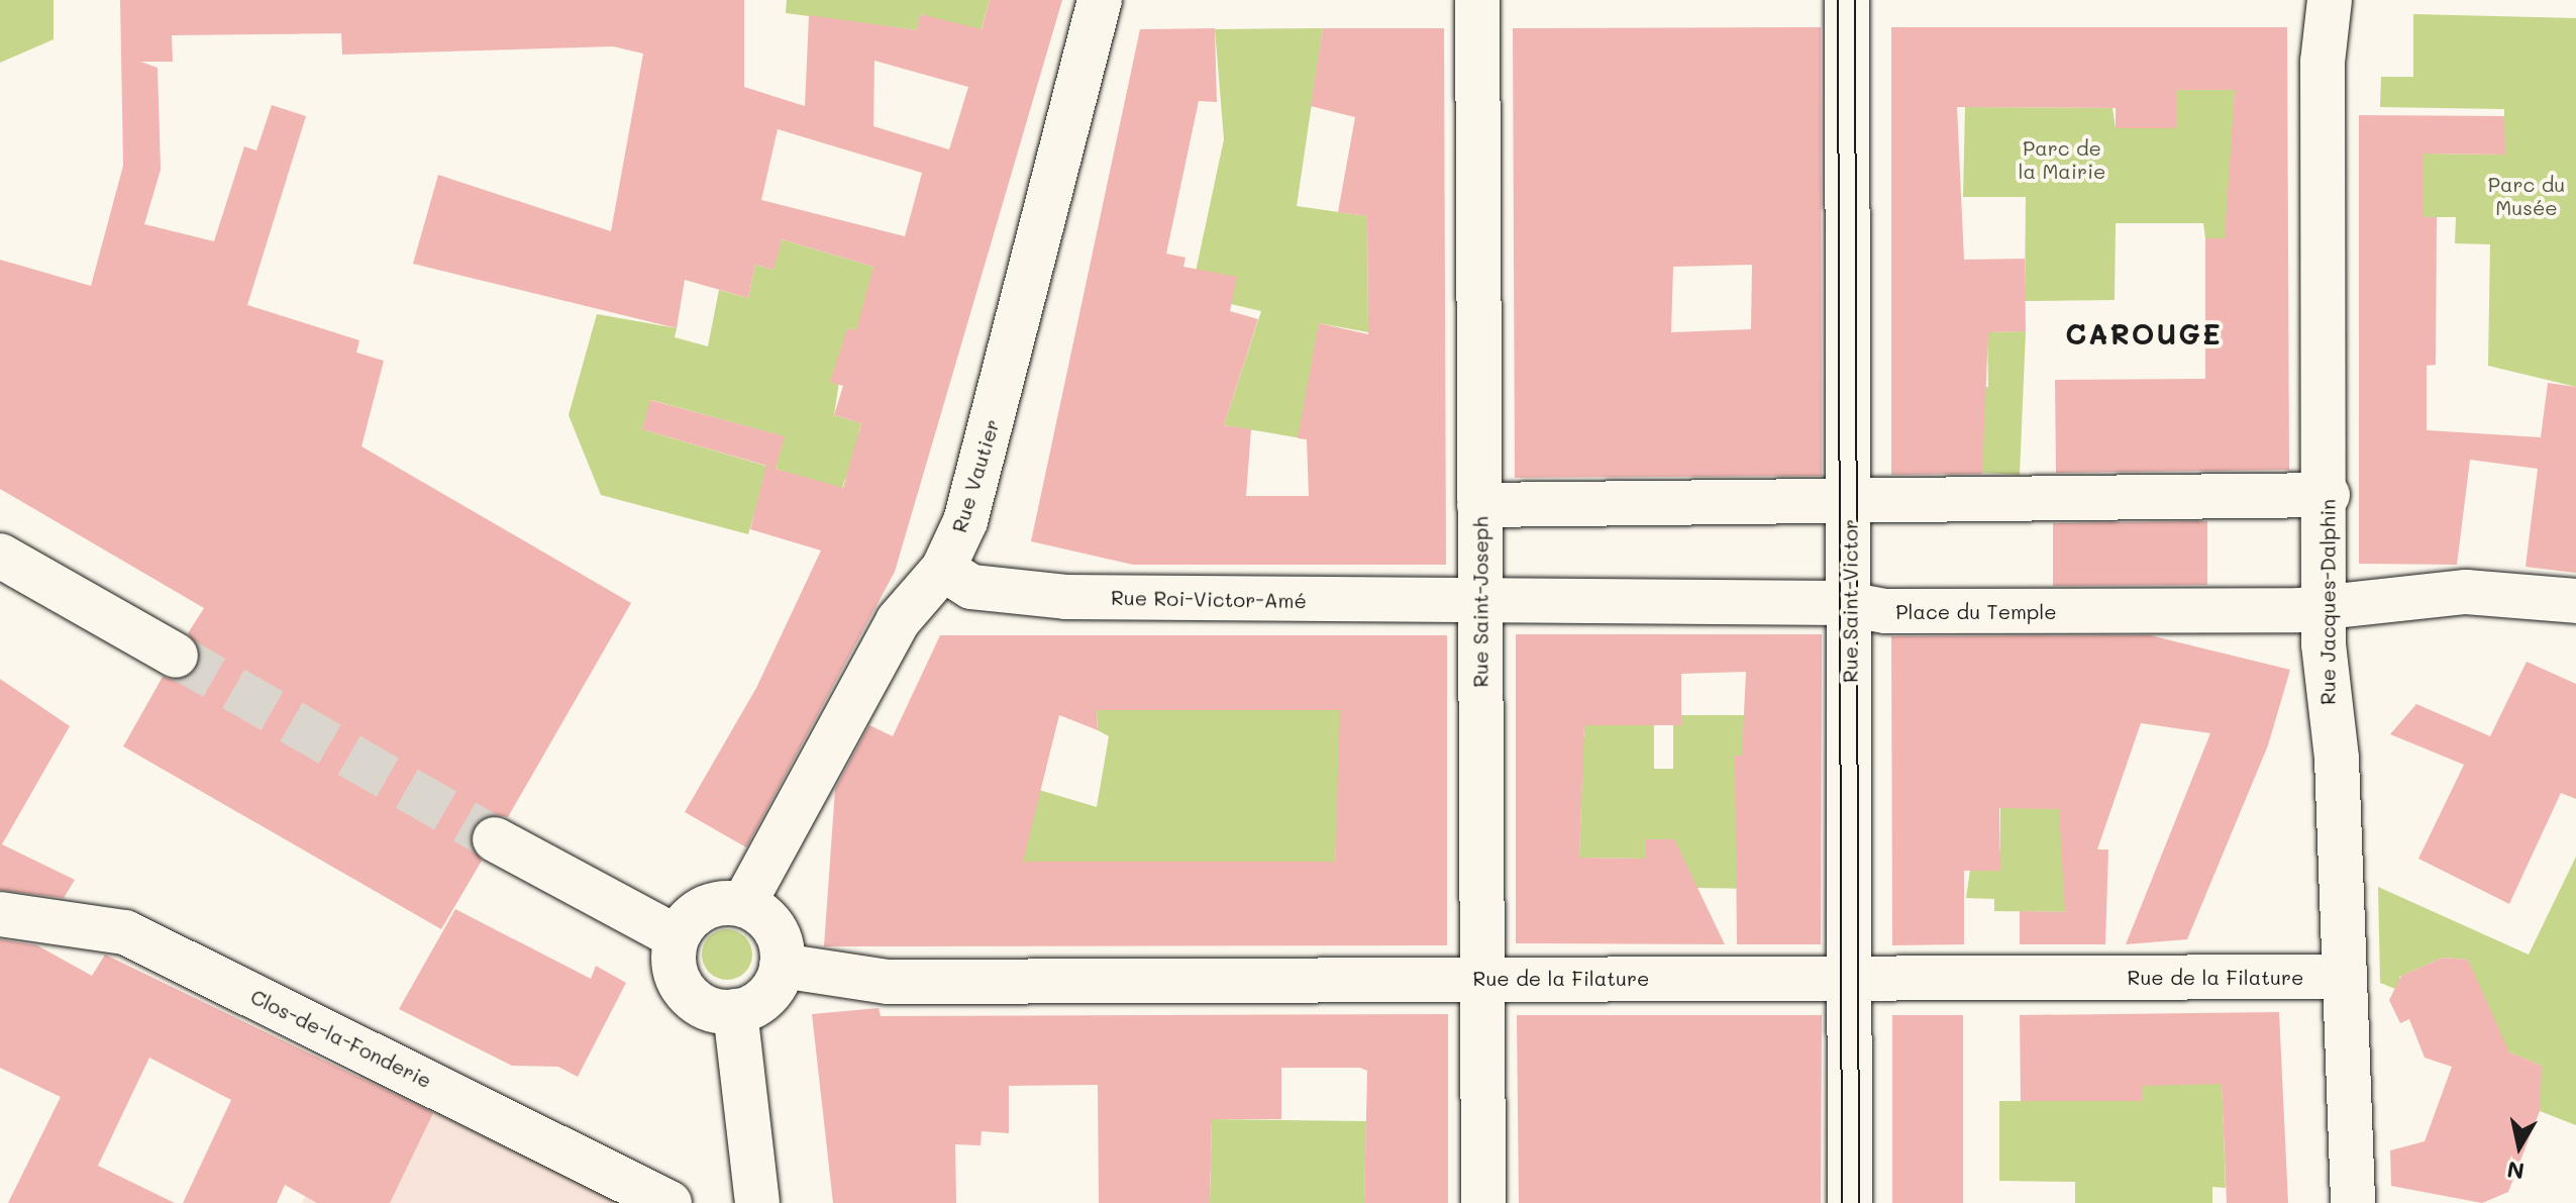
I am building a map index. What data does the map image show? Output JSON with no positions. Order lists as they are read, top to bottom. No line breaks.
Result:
{"streets":{"street":["Rue Vautier","Rue Roi-Victor-Amé","Rue Saint-Victor","Rue Saint-Joseph","Rue Jacques-Dalphin","Place du Temple","Rue de la Filature","Clos-de-la-Fonderie"]},"crossings":[["Rue Vautier","Rue Roi-Victor-Amé"],["Rue Vautier","Rue de la Filature"],["Rue Roi-Victor-Amé","Rue Saint-Joseph"],["Rue Roi-Victor-Amé","Place du Temple"],["Rue Saint-Victor","Place du Temple"],["Rue Saint-Victor","Rue de la Filature"],["Rue Saint-Joseph","Place du Temple"],["Rue Saint-Joseph","Rue de la Filature"],["Rue Jacques-Dalphin","Place du Temple"],["Rue Jacques-Dalphin","Rue de la Filature"]],"districts":["CAROUGE"],"parks":["Parc de la Mairie","Parc du Musée"],"north":"bottom"}
